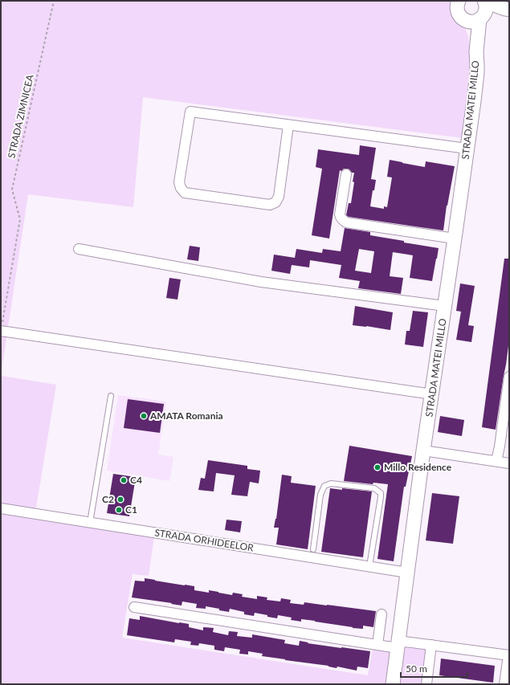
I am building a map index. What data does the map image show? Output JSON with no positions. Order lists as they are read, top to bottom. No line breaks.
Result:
{"streets":{"street":["STRADA MATEI MILLO","STRADA ORHIDEELOR"],"path":["STRADA ZIMNICEA"]},"crossings":[["STRADA MATEI MILLO","STRADA ORHIDEELOR"]],"places":["AMATA Romania","Millo Residence","C4","C2","C1"],"scale_bar":"50 m"}
